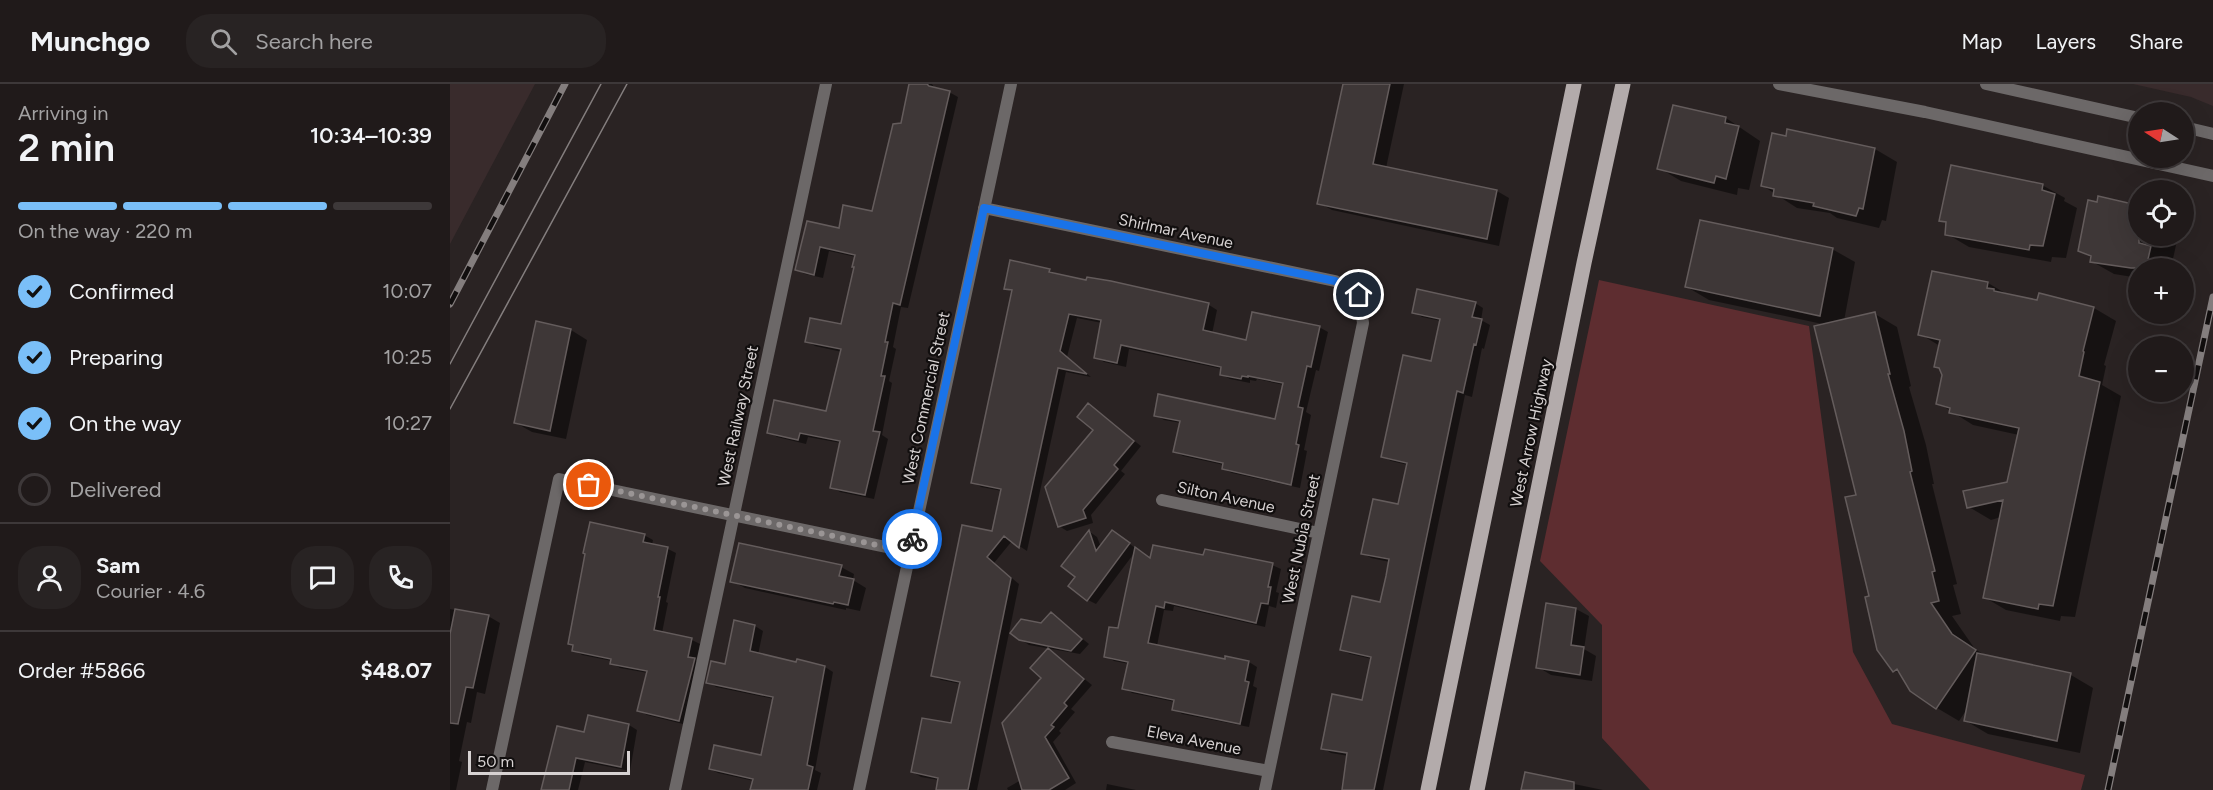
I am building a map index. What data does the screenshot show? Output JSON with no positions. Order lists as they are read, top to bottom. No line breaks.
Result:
{"streets":{"main road":["West Arrow Highway"],"street":["Shirlmar Avenue","West Commercial Street","West Railway Street","Silton Avenue","West Nubia Street","Eleva Avenue"]},"crossings":[["Shirlmar Avenue","West Commercial Street"],["Shirlmar Avenue","West Nubia Street"],["Silton Avenue","West Nubia Street"],["West Nubia Street","Eleva Avenue"]],"scale_bar":"50 m","north":"left","page":{"header":"Munchgo","search":"Search here","nav":["Map","Layers","Share"],"heading":["2 min","Arriving in","10:34–10:39"],"panel":["Sam","Courier · 4.6","Order #5866","$48.07"],"map_buttons":["+","−"],"bar":"On the way · 220 m","list":[["Confirmed","10:07"],["Preparing","10:25"],["On the way","10:27"],"Delivered"],"scale":"50 m"}}
